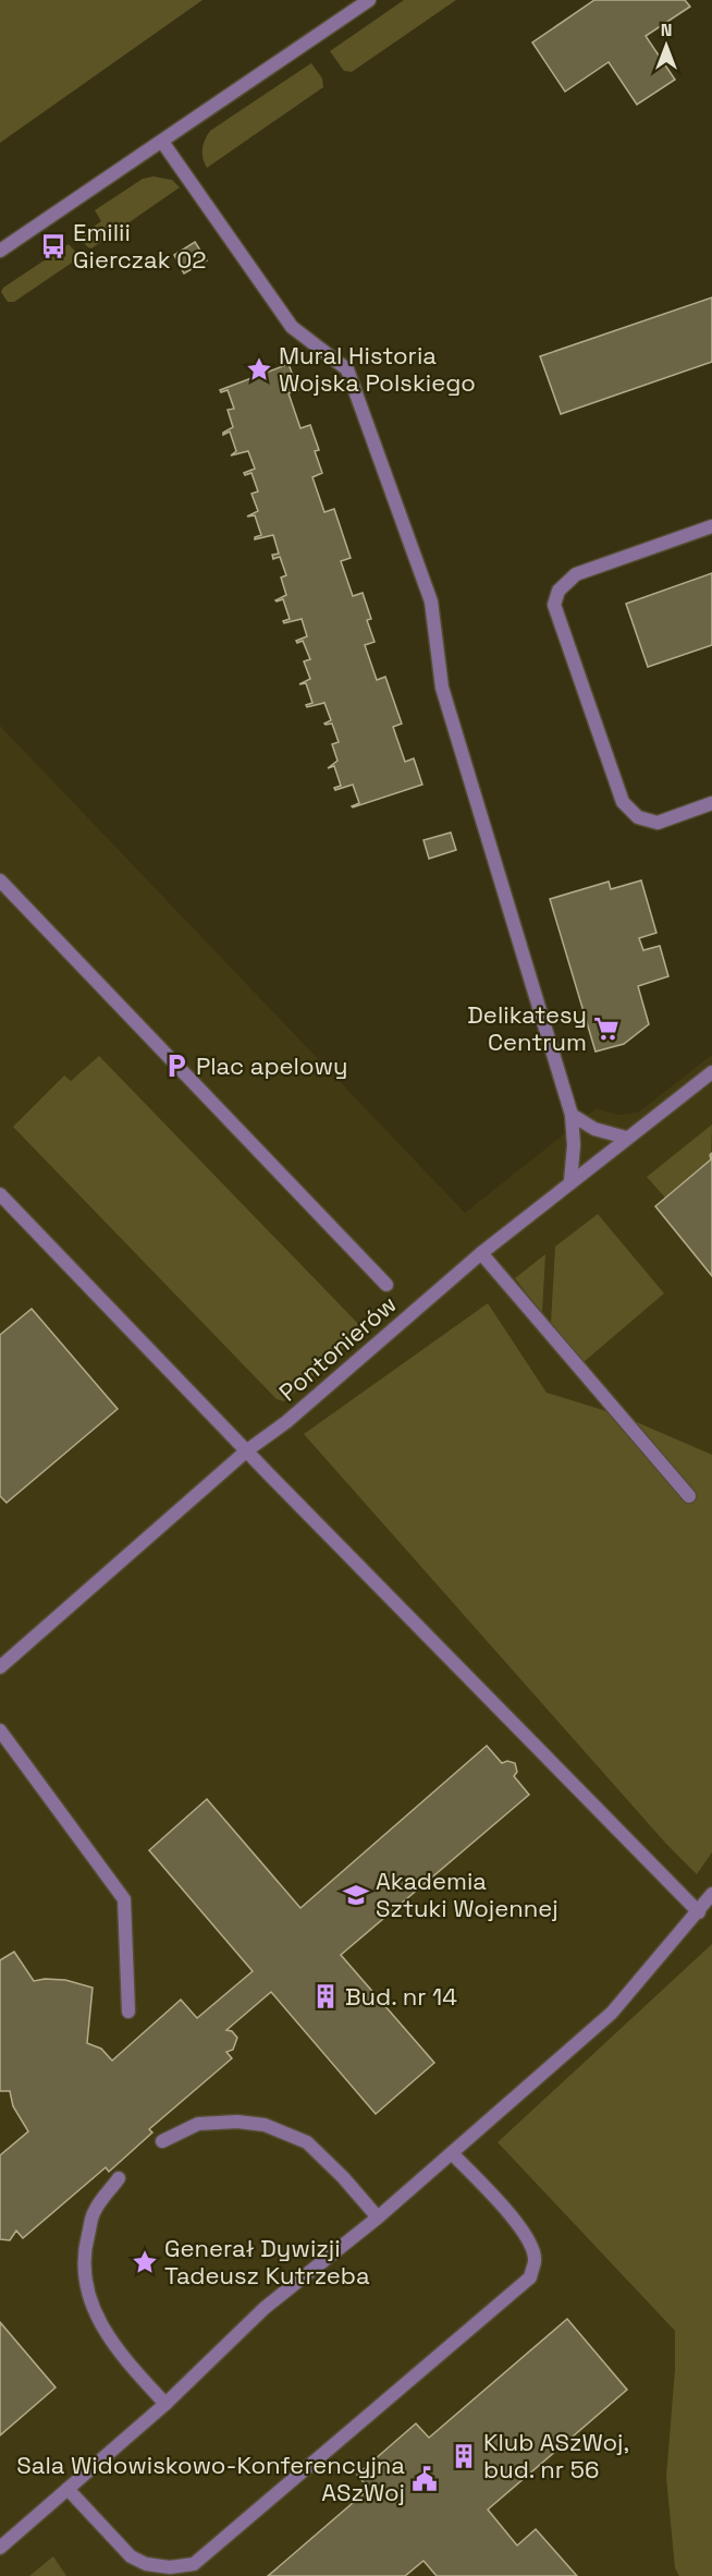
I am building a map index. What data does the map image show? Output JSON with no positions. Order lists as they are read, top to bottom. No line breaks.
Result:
{"streets":{"street":["Pontonierów"]},"places":{"bus stop":["Emilii Gierczak 02"],"place":["Mural Historia Wojska Polskiego","Generał Dywizji Tadeusz Kutrzeba"],"supermarket":["Delikatesy Centrum"],"parking":["Plac apelowy"],"school or university":["Akademia Sztuki Wojennej"],"building":["Bud. nr 14","Klub ASzWoj, bud. nr 56"],"public building":["Sala Widowiskowo-Konferencyjna ASzWoj"]},"north":"top"}
